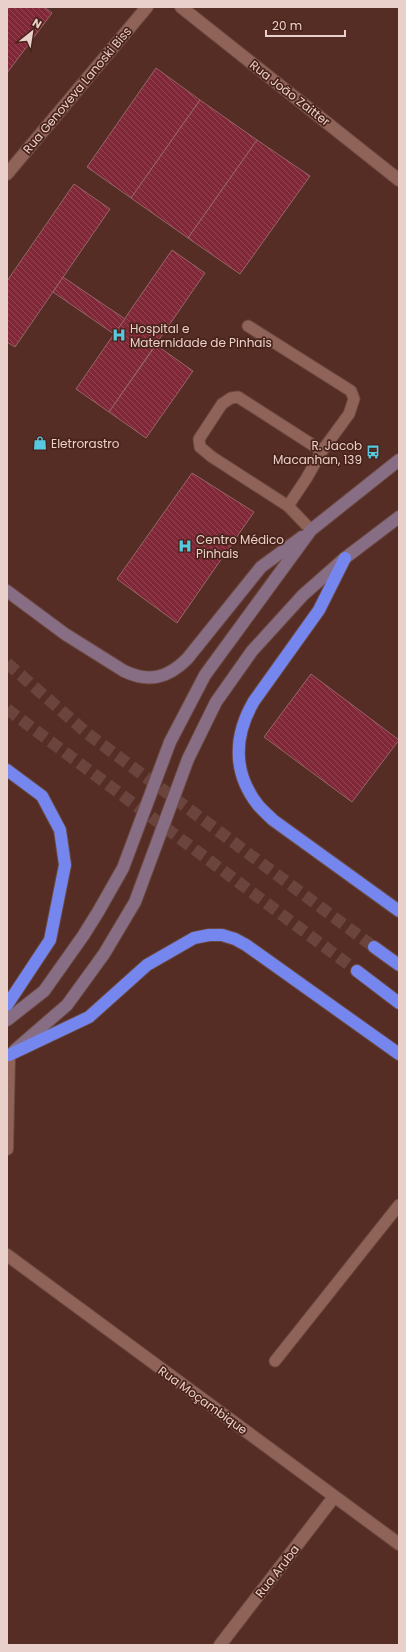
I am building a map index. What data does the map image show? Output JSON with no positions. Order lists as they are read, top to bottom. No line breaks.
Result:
{"streets":{"street":["Rua Genoveva Lanoski Biss","Rua João Zaitter","Rua Moçambique","Rua Aruba"]},"crossings":[["Rua Moçambique","Rua Aruba"]],"places":{"hospital":["Hospital e Maternidade de Pinhais","Centro Médico Pinhais"],"shop":["Eletrorastro"],"bus stop":["R. Jacob Macanhan, 139"]},"scale_bar":"20 m","north":"top right"}
